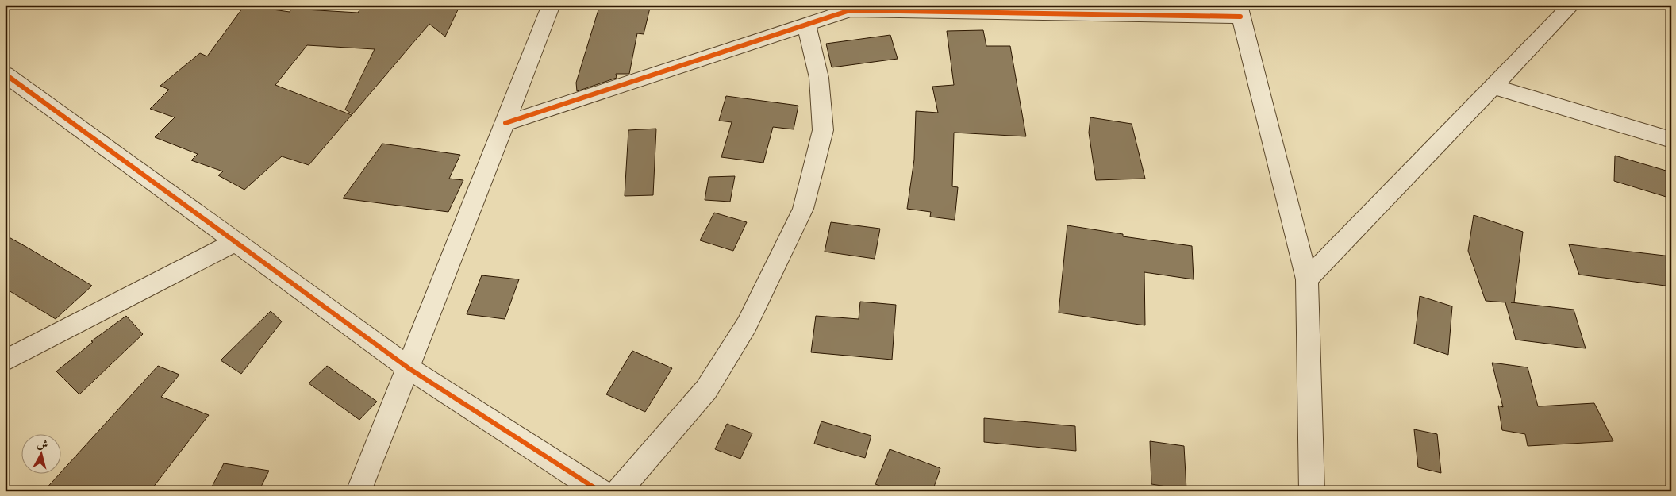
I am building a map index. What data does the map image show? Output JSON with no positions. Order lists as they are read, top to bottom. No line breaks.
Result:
{"north":"top"}
